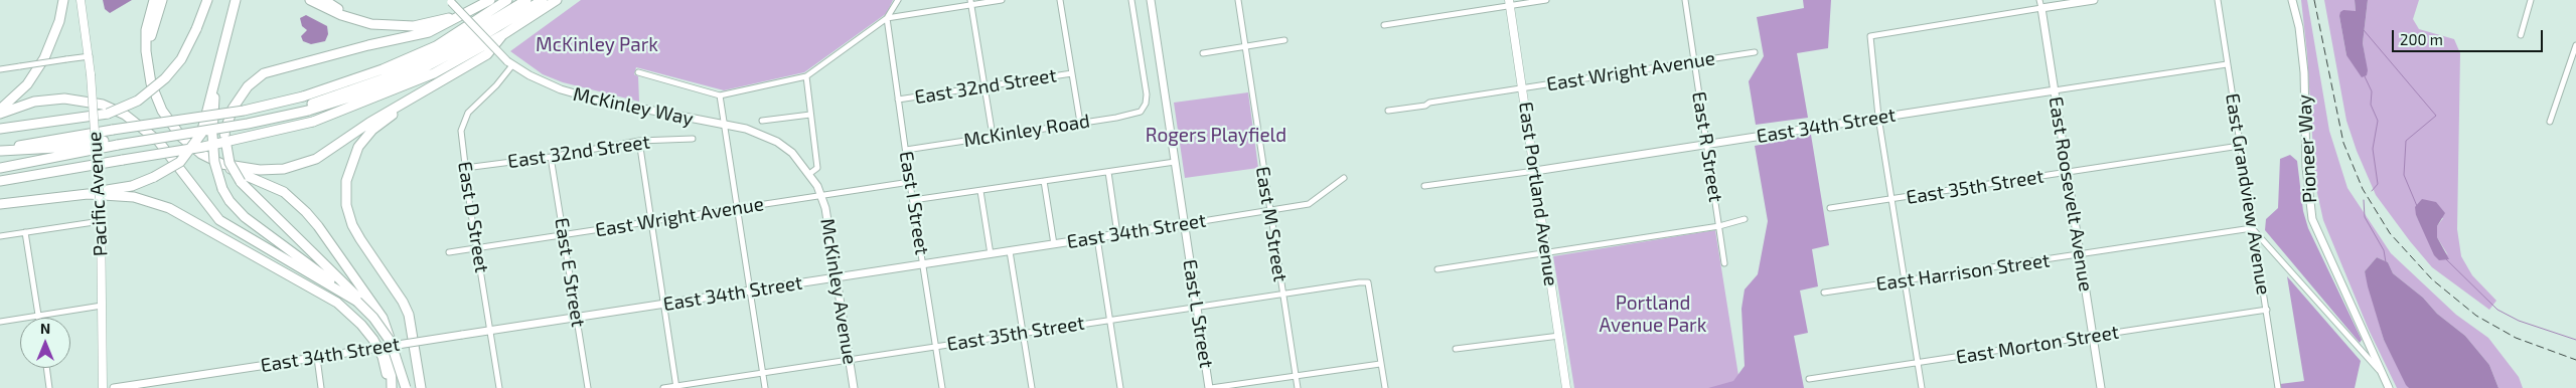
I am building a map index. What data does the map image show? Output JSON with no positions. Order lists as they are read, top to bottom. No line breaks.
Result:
{"streets":{"main road":["Pacific Avenue","East Portland Avenue"],"street":["East Wright Avenue","East 32nd Street","McKinley Way","East 34th Street","McKinley Road","East R Street","Pioneer Way","East 35th Street","East Roosevelt Avenue","East Grandview Avenue","East I Street","East D Street","East M Street","East E Street","East Harrison Street","McKinley Avenue","East L Street","East Morton Street"]},"crossings":[["East Wright Avenue","McKinley Way"],["East Wright Avenue","East R Street"],["East Wright Avenue","East Portland Avenue"],["East Wright Avenue","East I Street"],["East Wright Avenue","East D Street"],["East Wright Avenue","East E Street"],["East Wright Avenue","McKinley Avenue"],["East 32nd Street","East I Street"],["East 32nd Street","East D Street"],["East 32nd Street","East E Street"],["McKinley Way","East D Street"],["McKinley Way","McKinley Avenue"],["East 34th Street","East R Street"],["East 34th Street","East Portland Avenue"],["East 34th Street","East Roosevelt Avenue"],["East 34th Street","East Grandview Avenue"],["East 34th Street","East I Street"],["East 34th Street","East D Street"],["East 34th Street","East M Street"],["East 34th Street","East E Street"],["East 34th Street","McKinley Avenue"],["East 34th Street","East L Street"],["McKinley Road","East I Street"],["East 35th Street","East Roosevelt Avenue"],["East 35th Street","East Grandview Avenue"],["East 35th Street","East I Street"],["East 35th Street","East M Street"],["East 35th Street","McKinley Avenue"],["East 35th Street","East L Street"],["East Roosevelt Avenue","East Harrison Street"],["East Roosevelt Avenue","East Morton Street"],["East Grandview Avenue","East Harrison Street"],["East Grandview Avenue","East Morton Street"]],"parks":["McKinley Park","Rogers Playfield","Portland Avenue Park"],"scale_bar":"200 m","north":"top"}
